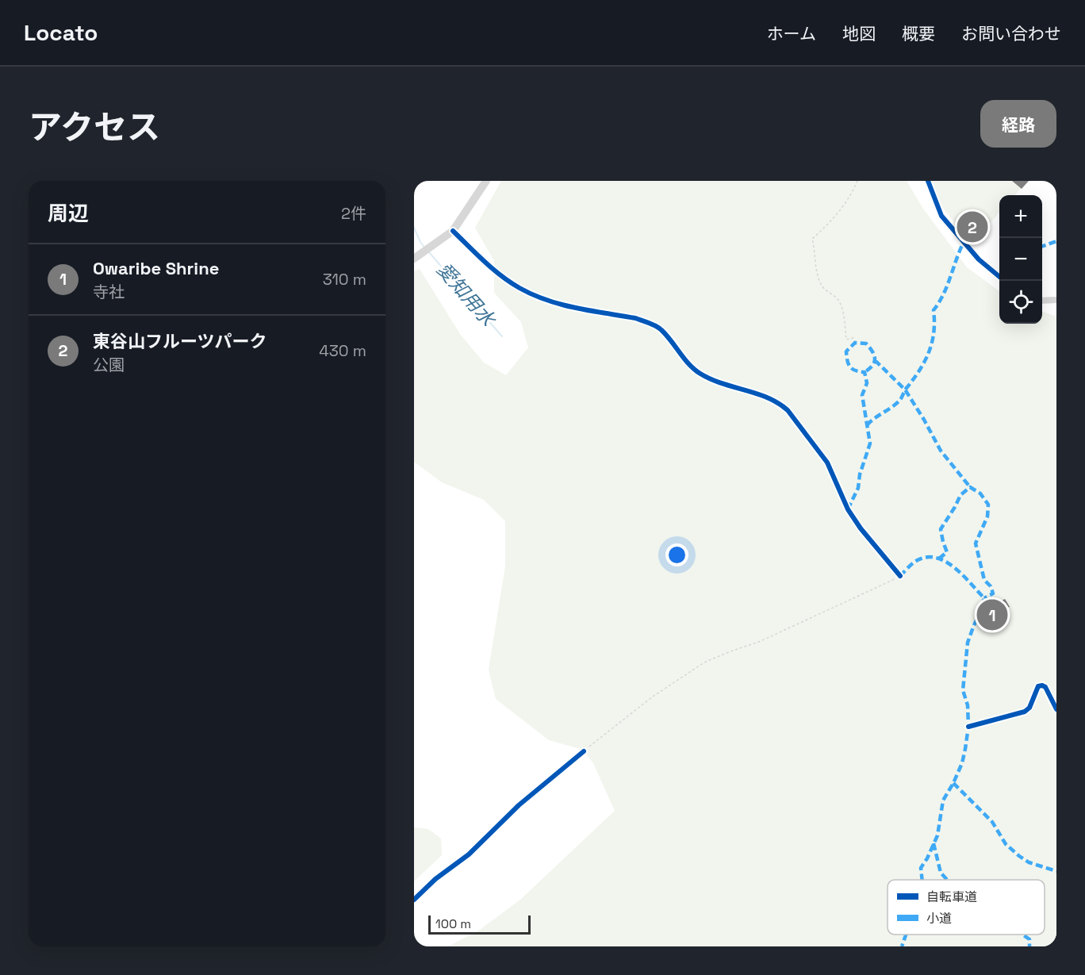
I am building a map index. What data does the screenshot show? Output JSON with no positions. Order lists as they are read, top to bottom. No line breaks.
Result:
{"water":["愛知用水"],"legend":["自転車道","小道"],"scale_bar":"100 m","page":{"header":"Locato","nav":["ホーム","地図","概要","お問い合わせ"],"title":"アクセス","buttons":"経路","heading":["周辺","2件"],"map_buttons":["+","−"],"pins":["2","1"],"list":[{"mark":"1","name":"Owaribe Shrine","note":"寺社","value":"310 m"},{"mark":"2","name":"東谷山フルーツパーク","note":"公園","value":"430 m"}],"scale":"100 m"}}
